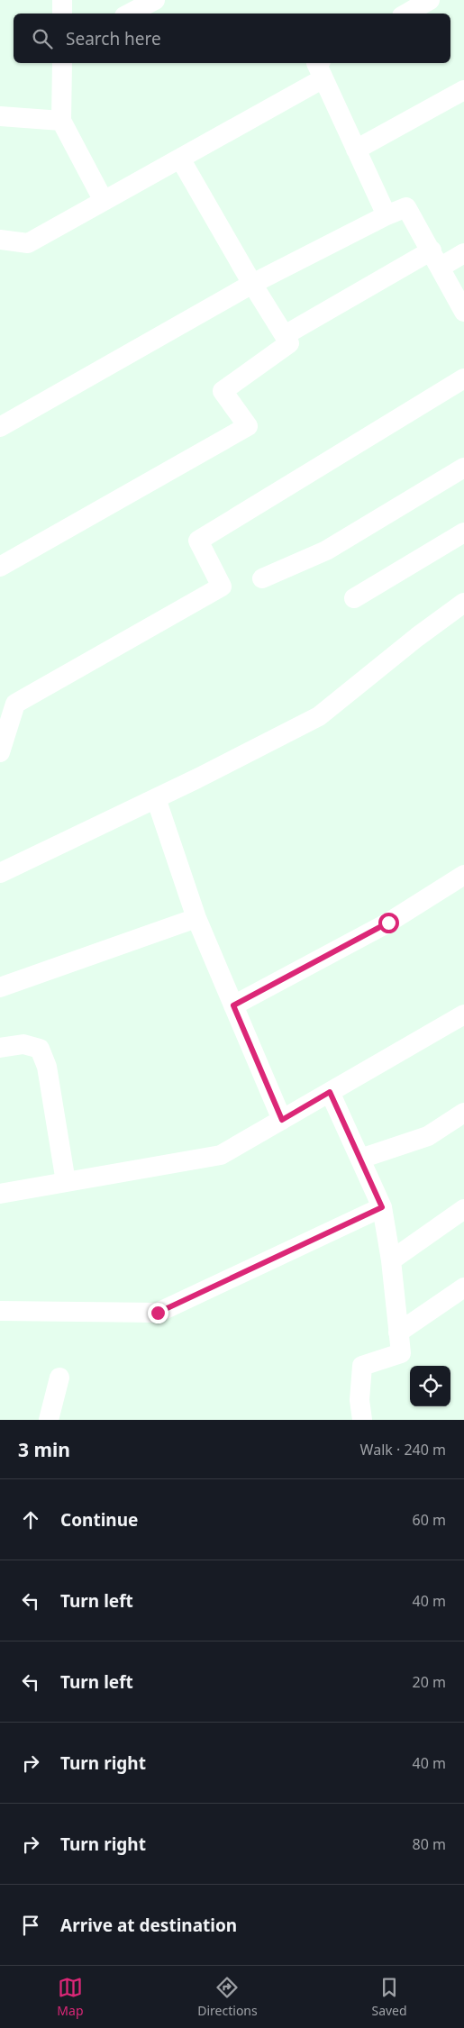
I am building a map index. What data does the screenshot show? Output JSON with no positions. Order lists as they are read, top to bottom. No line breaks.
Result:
{"page":{"search":"Search here","heading":["3 min","Walk · 240 m"],"list":[["Continue","60 m"],["Turn left","40 m"],["Turn left","20 m"],["Turn right","40 m"],["Turn right","80 m"],"Arrive at destination"],"nav":["Map","Directions","Saved"]}}
